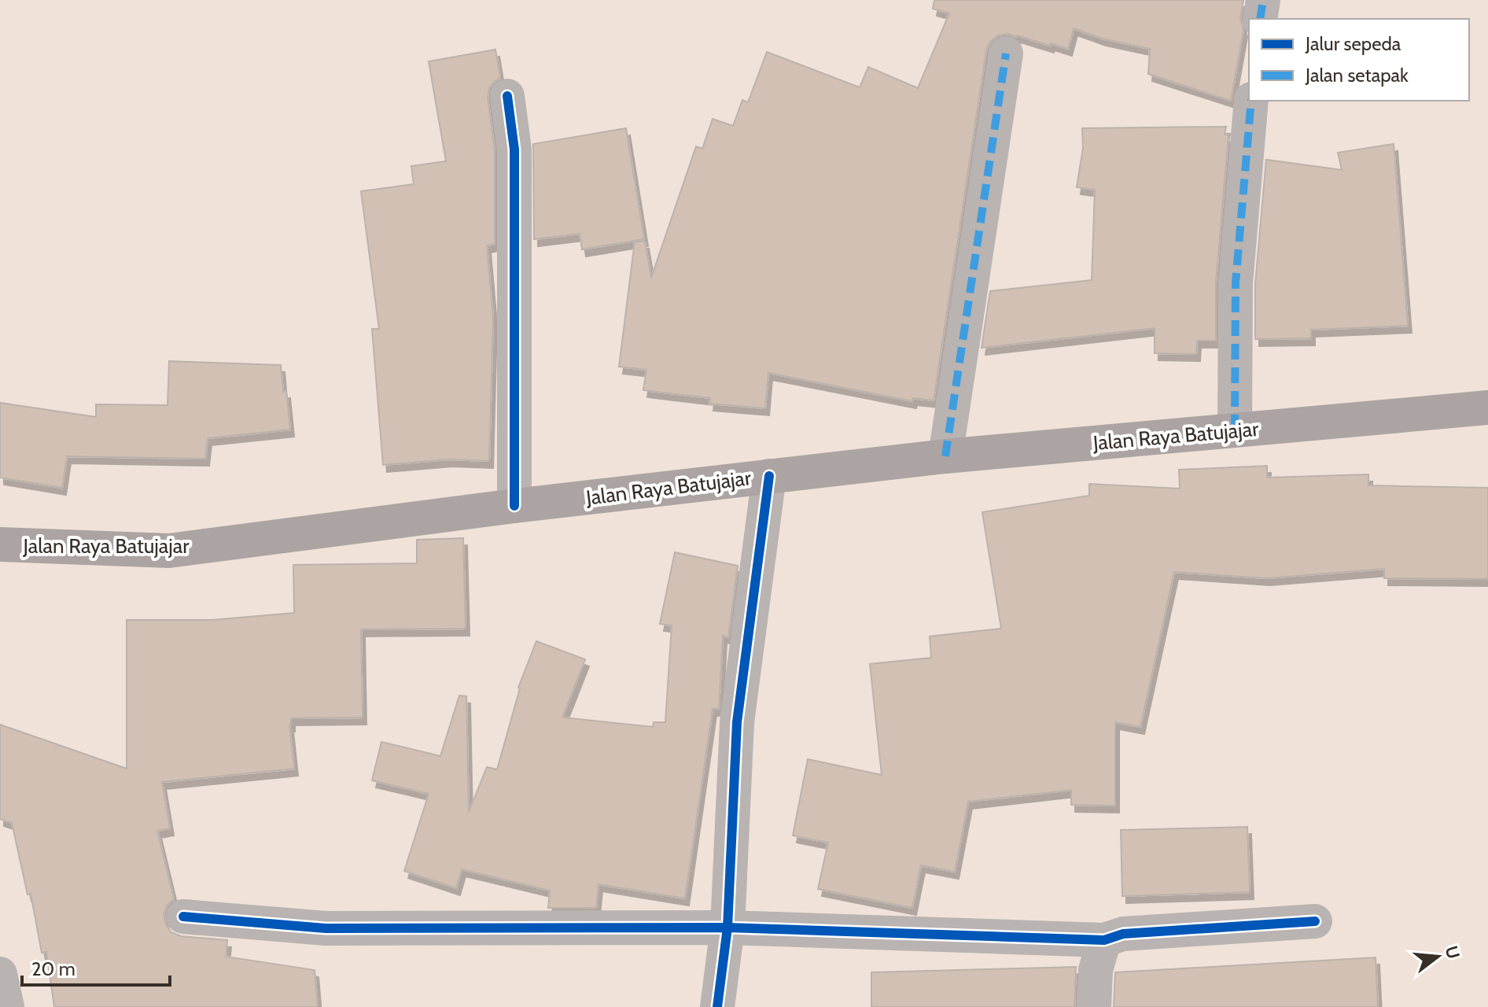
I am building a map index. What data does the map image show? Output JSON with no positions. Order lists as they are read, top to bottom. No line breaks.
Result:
{"streets":{"highway":["Jalan Raya Batujajar"]},"legend":["Jalur sepeda","Jalan setapak"],"scale_bar":"20 m","north":"right"}
